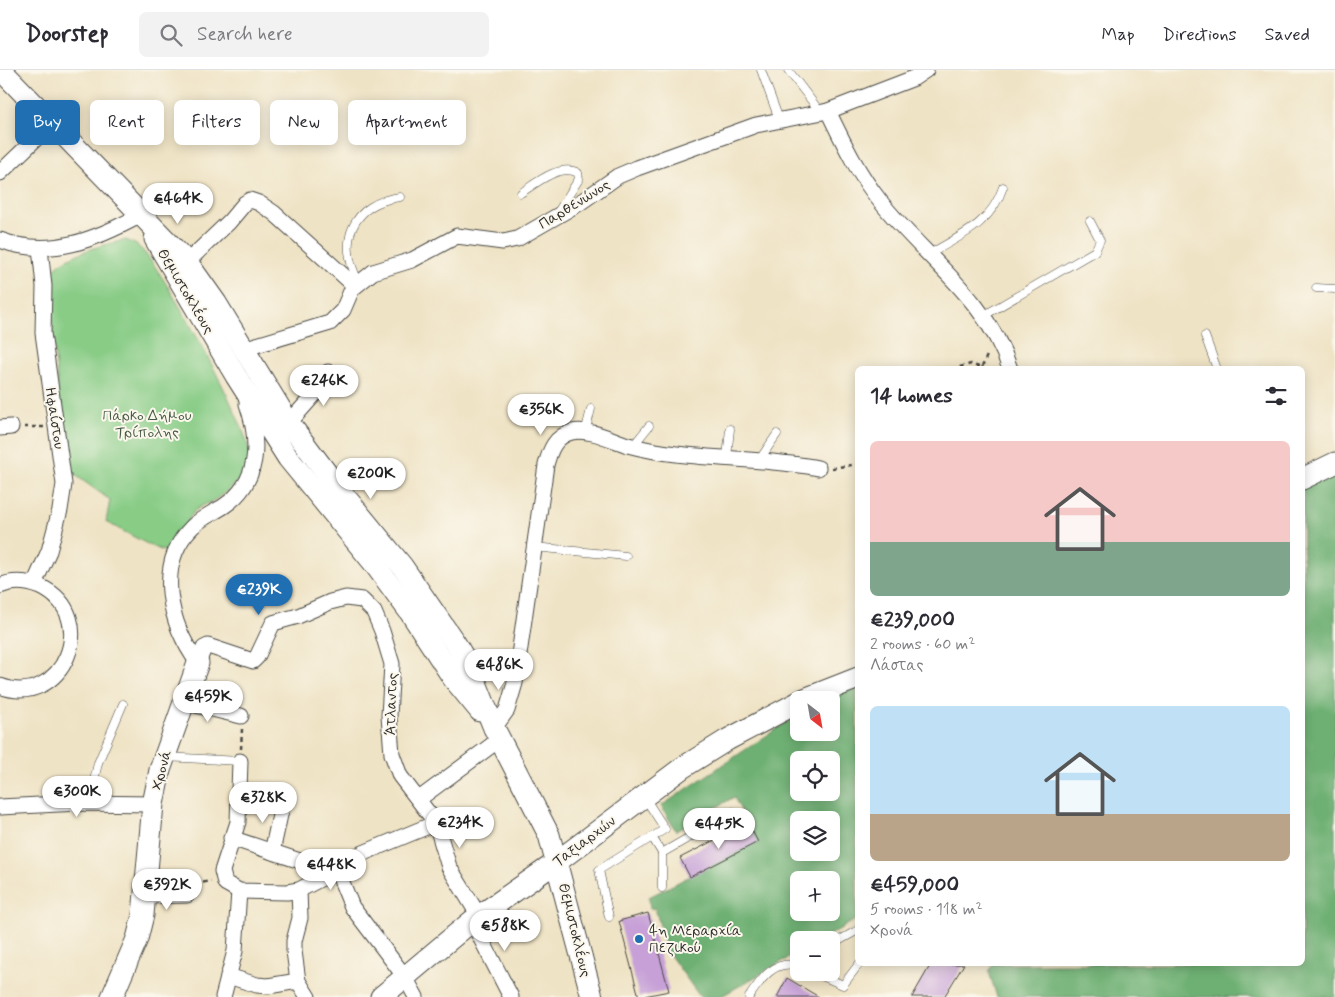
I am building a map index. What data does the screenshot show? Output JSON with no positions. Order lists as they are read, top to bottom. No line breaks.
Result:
{"streets":{"street":["Παρθενώνος","Θεμιστοκλέους","Ηφαίστου","Άτλαντος","Χρονά","Ταξιαρχών"]},"crossings":[["Θεμιστοκλέους","Ταξιαρχών"],["Άτλαντος","Χρονά"],["Άτλαντος","Ταξιαρχών"]],"parks":["Πάρκο Δήμου Τρίπολης"],"places":["4η Μεραρχία Πεζικού"],"north":"bottom right","page":{"header":"Doorstep","search":"Search here","nav":["Map","Directions","Saved"],"chip":["Buy","Rent","Filters","New","Apartment"],"price":["€464K","€246K","€356K","€200K","€239K","€486K","€459K","€300K","€328K","€234K","€445K","€448K","€392K","€588K"],"heading":"14 homes","list":[{"name":"€239,000","note":"2 rooms · 60 m² · Λάστας"},{"name":"€459,000","note":"5 rooms · 118 m² · Χρονά"}],"map_buttons":["+","−"]}}
